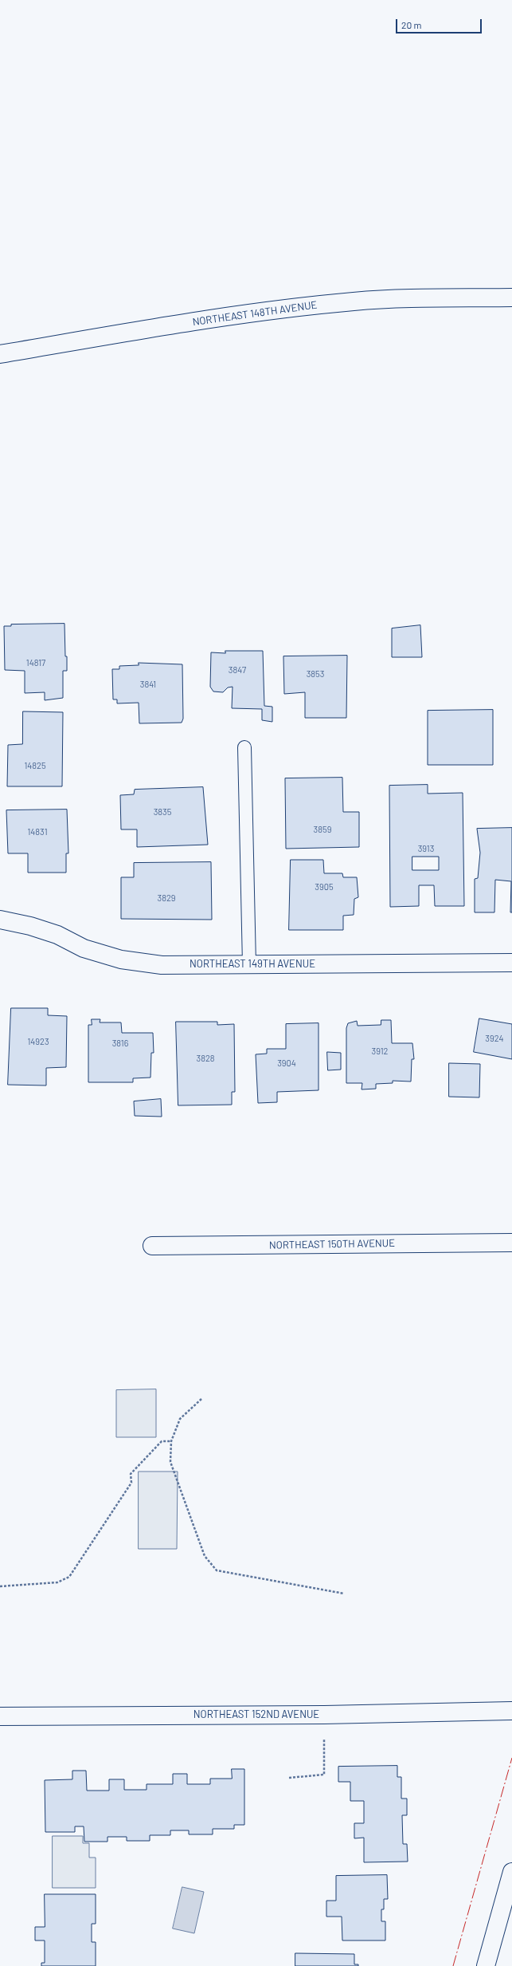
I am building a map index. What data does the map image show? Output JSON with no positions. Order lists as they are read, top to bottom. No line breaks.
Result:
{"streets":{"street":["NORTHEAST 148TH AVENUE","NORTHEAST 149TH AVENUE","NORTHEAST 150TH AVENUE","NORTHEAST 152ND AVENUE"]},"house_numbers":["14817","3847","3853","3841","14825","3835","3859","14831","3913","3905","3829","3924","14923","3816","3912","3828","3904"],"scale_bar":"20 m"}
